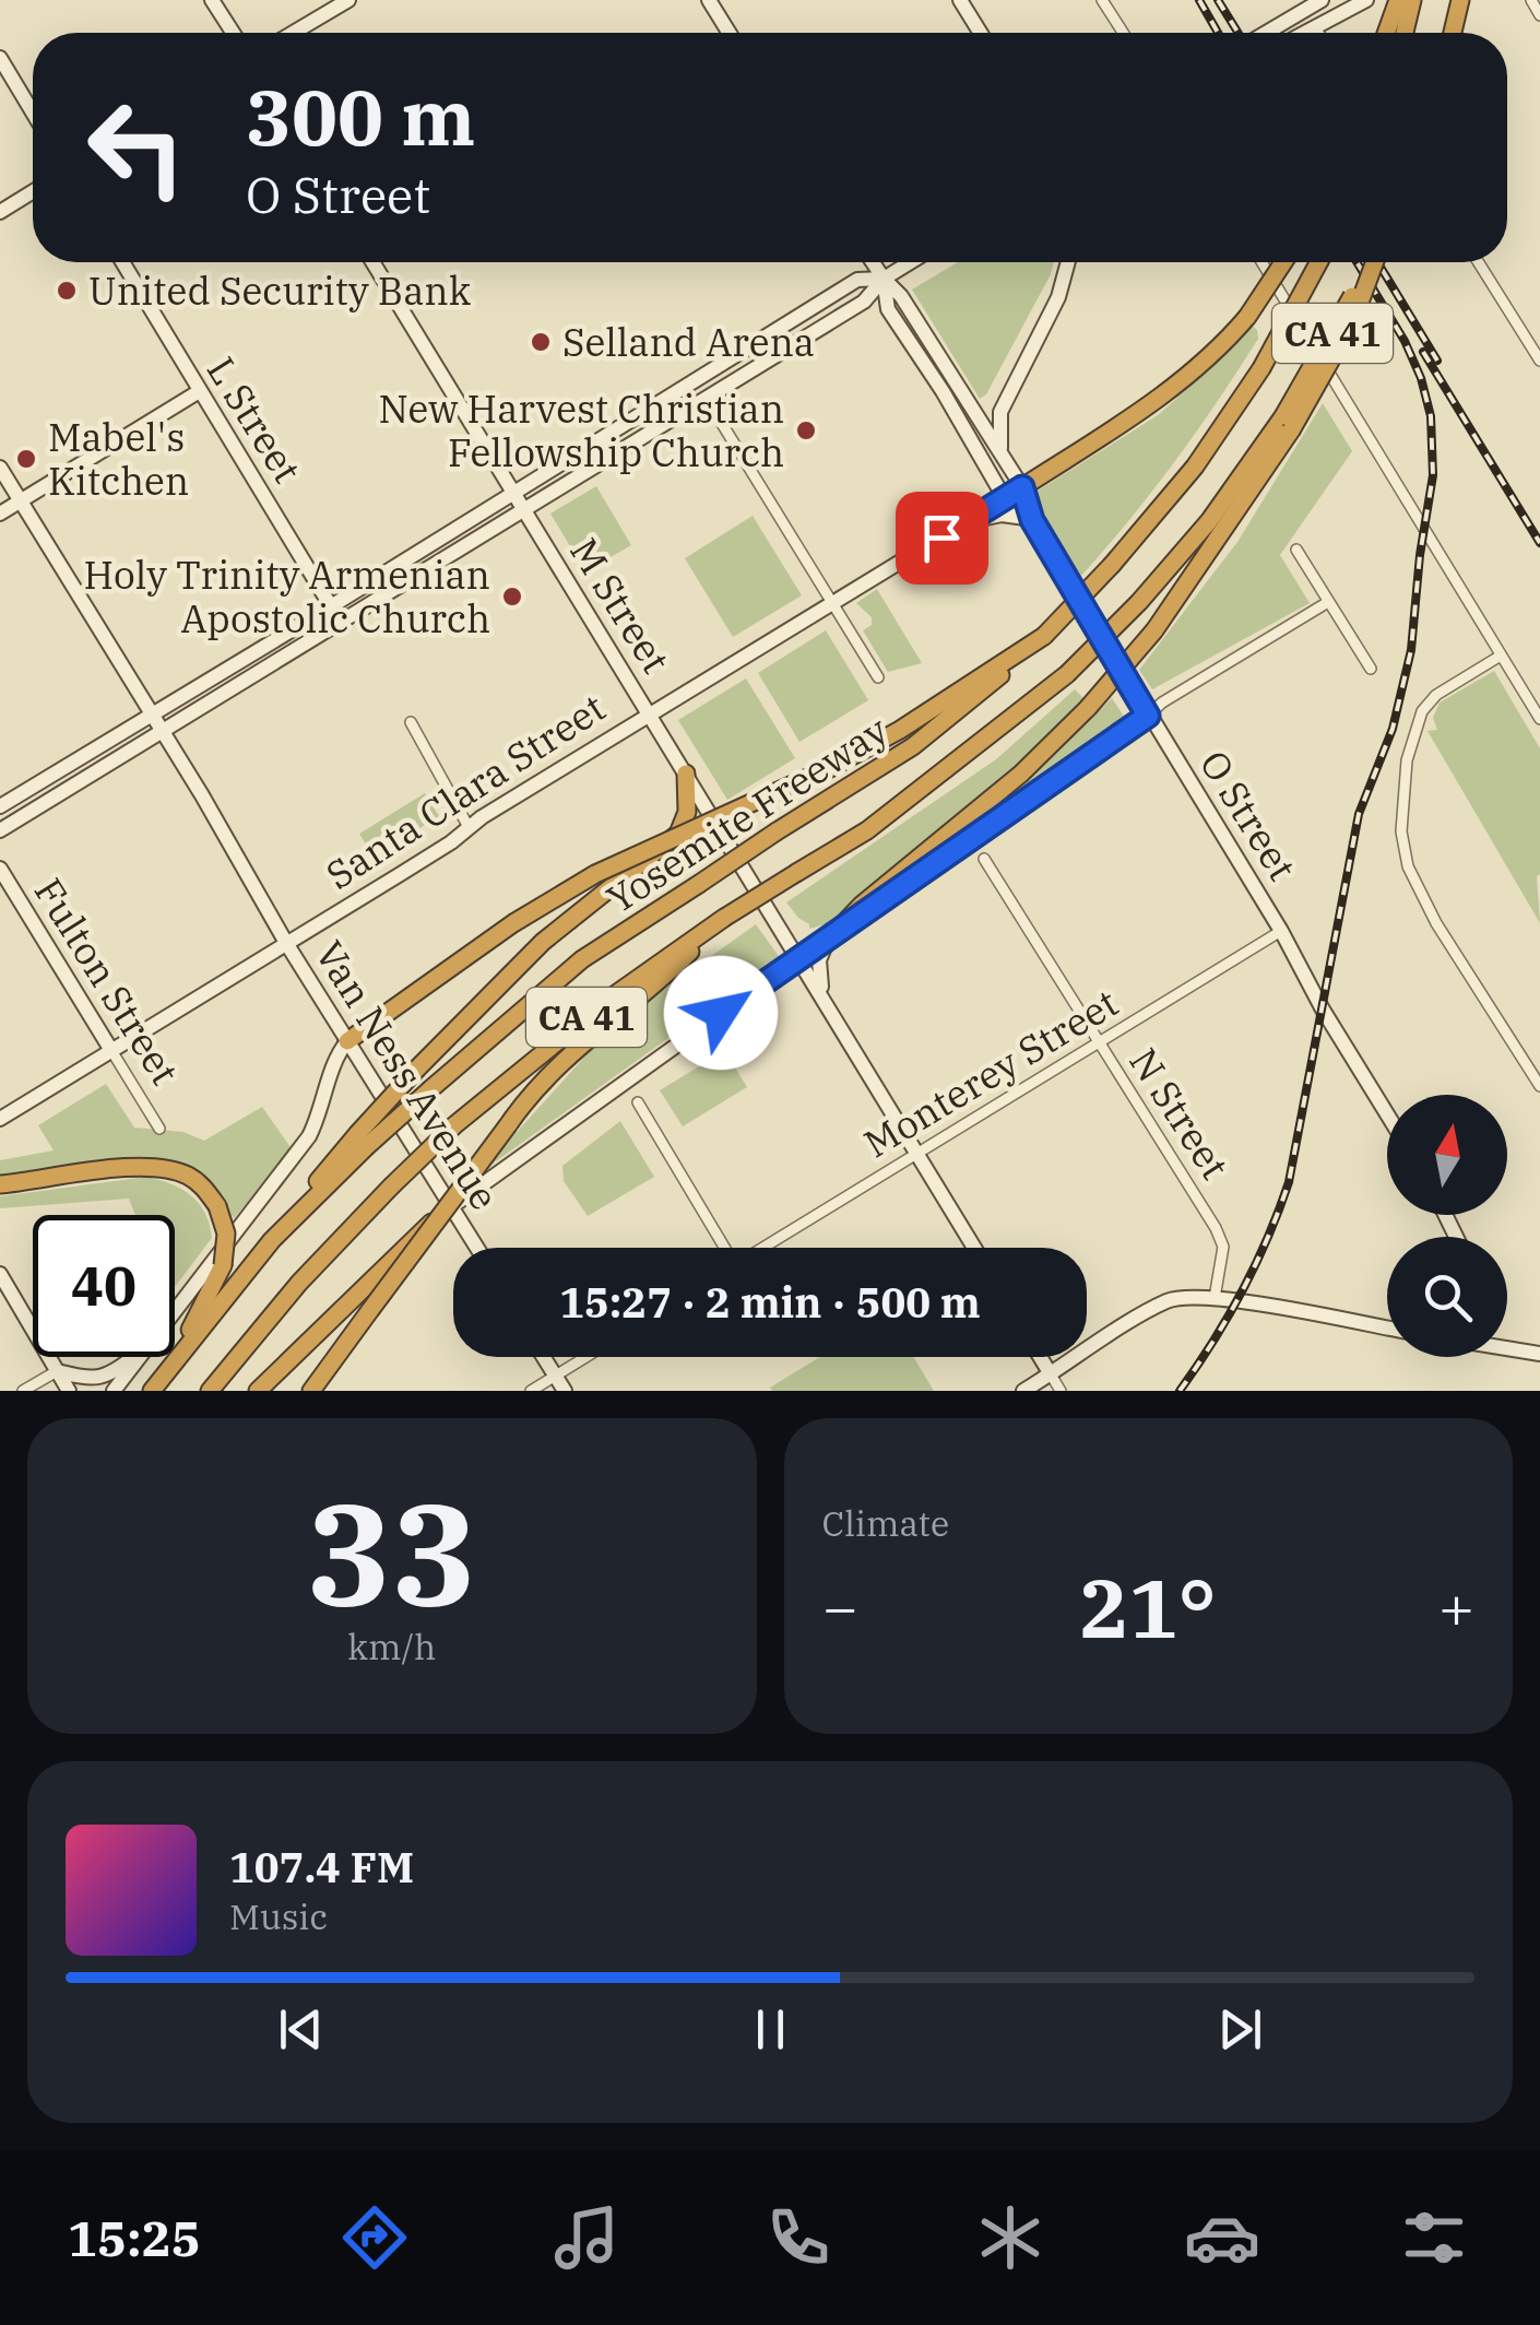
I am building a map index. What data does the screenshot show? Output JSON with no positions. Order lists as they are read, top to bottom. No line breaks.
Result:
{"streets":{"highway":["CA 41","Yosemite Freeway"],"street":["L Street","M Street","Santa Clara Street","O Street","Fulton Street","Monterey Street","Van Ness Avenue","N Street"]},"crossings":[["M Street","Santa Clara Street"],["M Street","Monterey Street"],["Santa Clara Street","O Street"],["Santa Clara Street","Fulton Street"],["Santa Clara Street","Van Ness Avenue"],["O Street","Monterey Street"],["Monterey Street","N Street"]],"places":["United Security Bank","Selland Arena","New Harvest Christian Fellowship Church","Mabel's Kitchen","Holy Trinity Armenian Apostolic Church"],"north":"top","page":{"turn":["300 m","O Street"],"limit":"40","trip":"15:27 · 2 min · 500 m","tile":[["33","km/h"],"Climate"],"heat":["−","21°","+"],"song":["107.4 FM","Music"],"tabs":"15:25"}}
